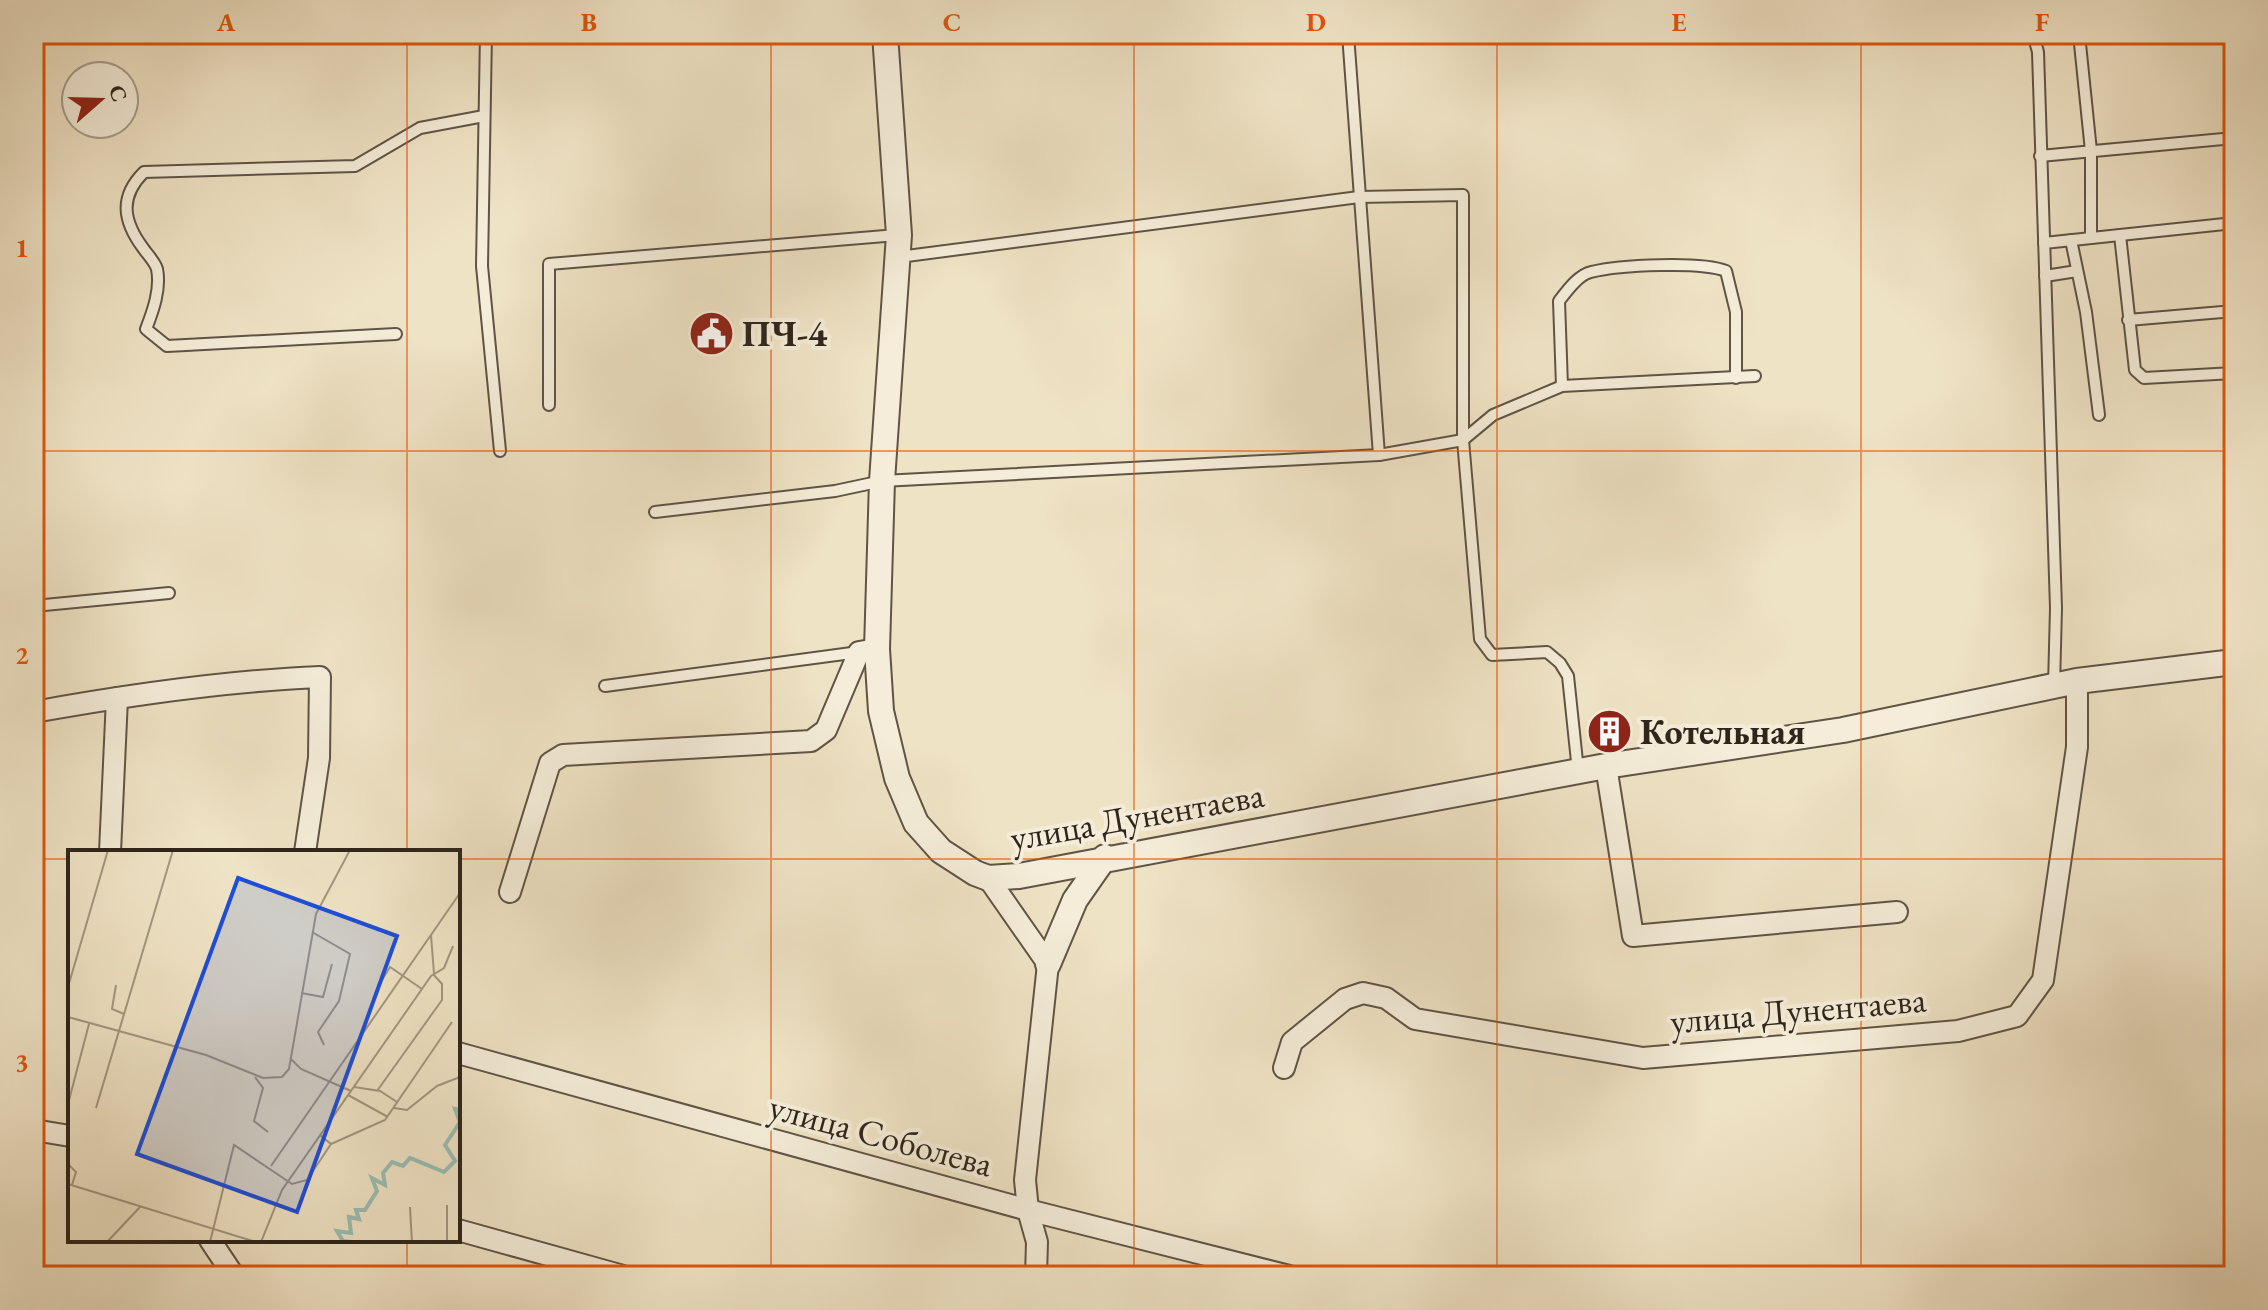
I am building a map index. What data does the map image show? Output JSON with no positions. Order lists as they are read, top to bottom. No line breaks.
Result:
{"streets":{"street":["улица Дунентаева","улица Соболева"]},"places":{"public building":["ПЧ-4"],"building":["Котельная"]},"north":"right","grid":{"columns":["A","B","C","D","E","F"],"rows":["1","2","3"]}}
